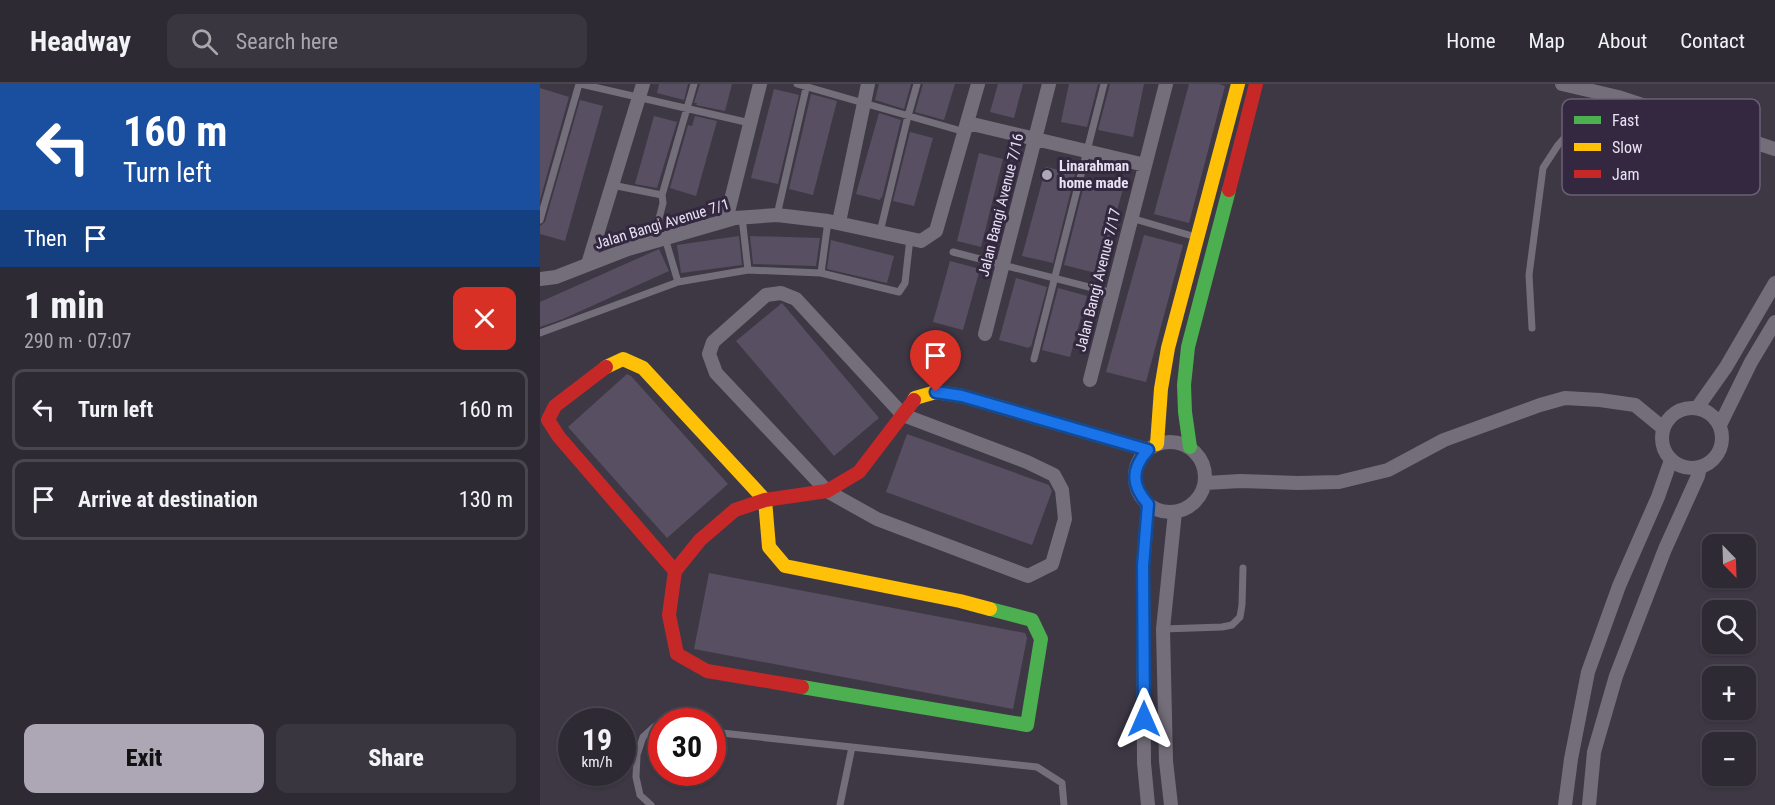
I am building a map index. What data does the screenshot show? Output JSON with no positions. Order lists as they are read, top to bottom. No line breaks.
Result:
{"streets":{"street":["Jalan Bangi Avenue 7/16","Jalan Bangi Avenue 7/1","Jalan Bangi Avenue 7/17"]},"places":["Linarahman home made"],"legend":["Fast","Slow","Jam"],"north":"bottom right","page":{"header":"Headway","search":"Search here","nav":["Home","Map","About","Contact"],"turn":["160 m","Turn left"],"then":"Then","heading":["1 min","290 m · 07:07"],"list":[{"name":"Turn left","value":"160 m"},{"name":"Arrive at destination","value":"130 m"}],"map_buttons":["+","−"],"speed":"19 km/h","limit":"30","buttons":["Exit","Share"]}}
